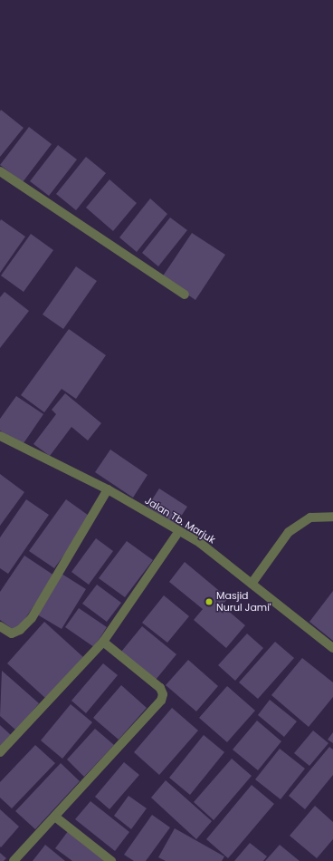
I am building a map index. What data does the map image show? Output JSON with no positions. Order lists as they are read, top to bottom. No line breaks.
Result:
{"streets":{"street":["Jalan Tb. Marjuk"]},"places":["Masjid Nurul Jami'"]}
